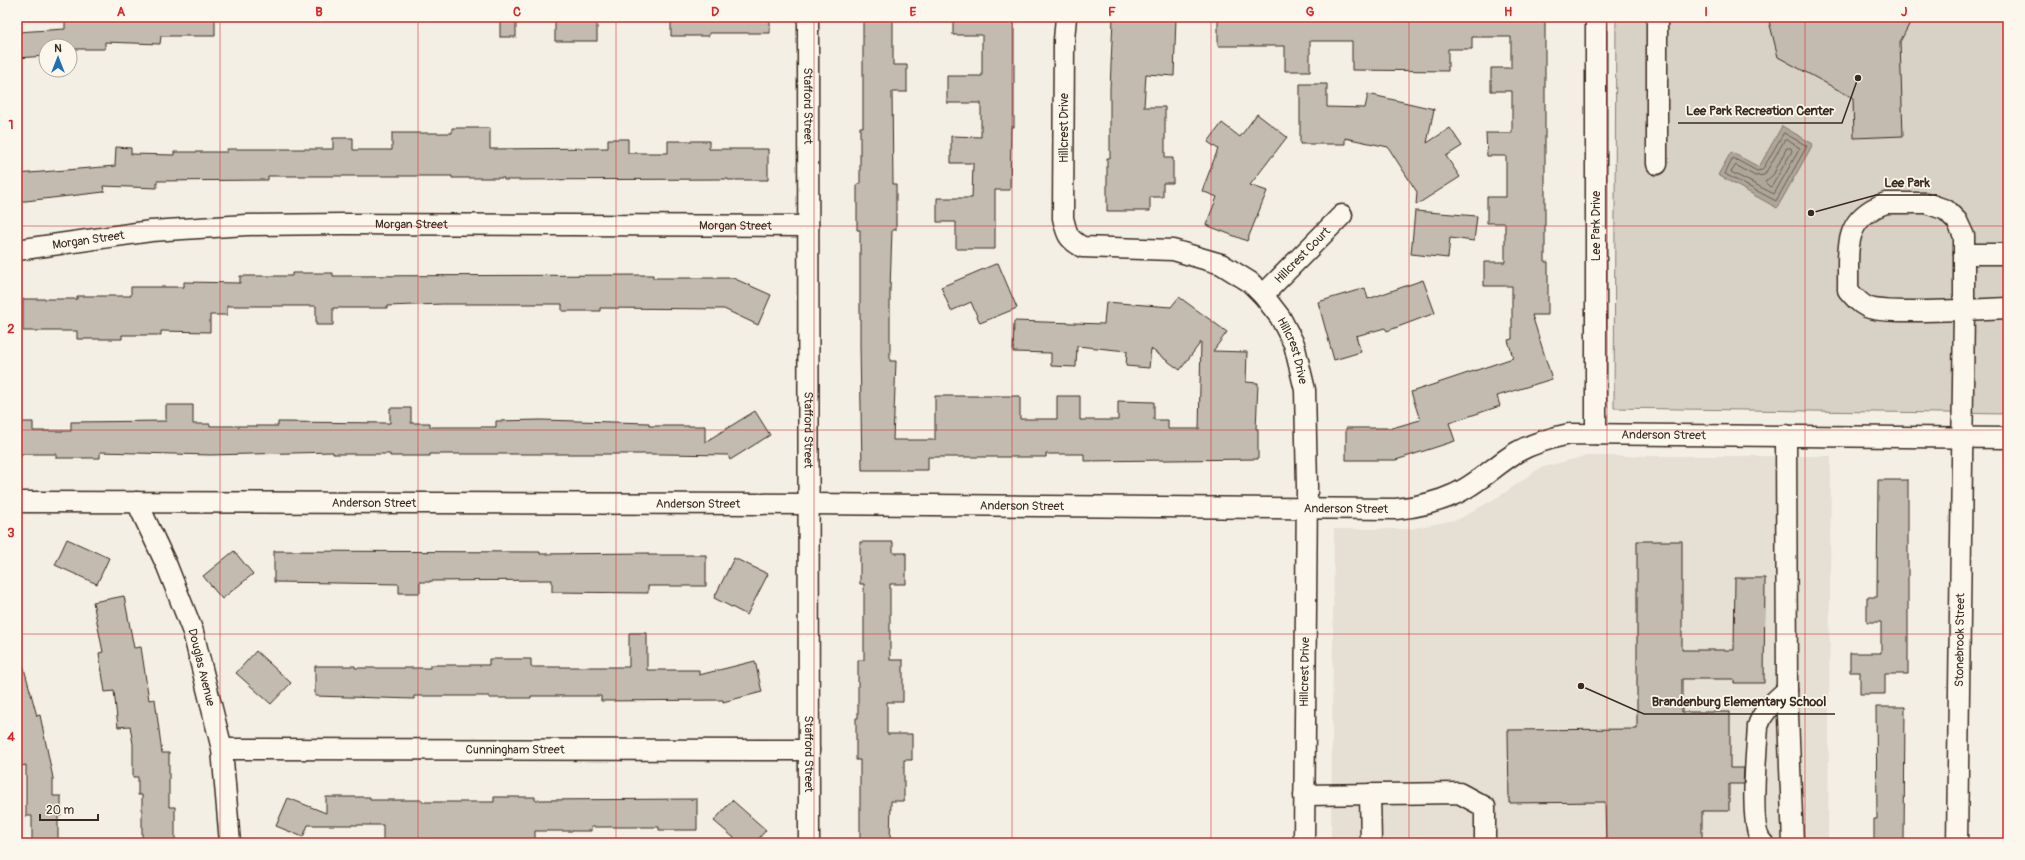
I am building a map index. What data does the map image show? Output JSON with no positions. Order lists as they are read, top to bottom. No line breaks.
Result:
{"streets":{"street":["Stafford Street","Hillcrest Drive","Morgan Street","Lee Park Drive","Hillcrest Court","Anderson Street","Stonebrook Street","Douglas Avenue","Cunningham Street"]},"crossings":[["Stafford Street","Morgan Street"],["Stafford Street","Anderson Street"],["Stafford Street","Cunningham Street"],["Hillcrest Drive","Hillcrest Court"],["Hillcrest Drive","Anderson Street"],["Lee Park Drive","Anderson Street"],["Anderson Street","Stonebrook Street"],["Anderson Street","Douglas Avenue"],["Douglas Avenue","Cunningham Street"]],"places":["Lee Park Recreation Center","Lee Park","Brandenburg Elementary School"],"scale_bar":"20 m","north":"top","grid":{"columns":["A","B","C","D","E","F","G","H","I","J"],"rows":["1","2","3","4"]}}
